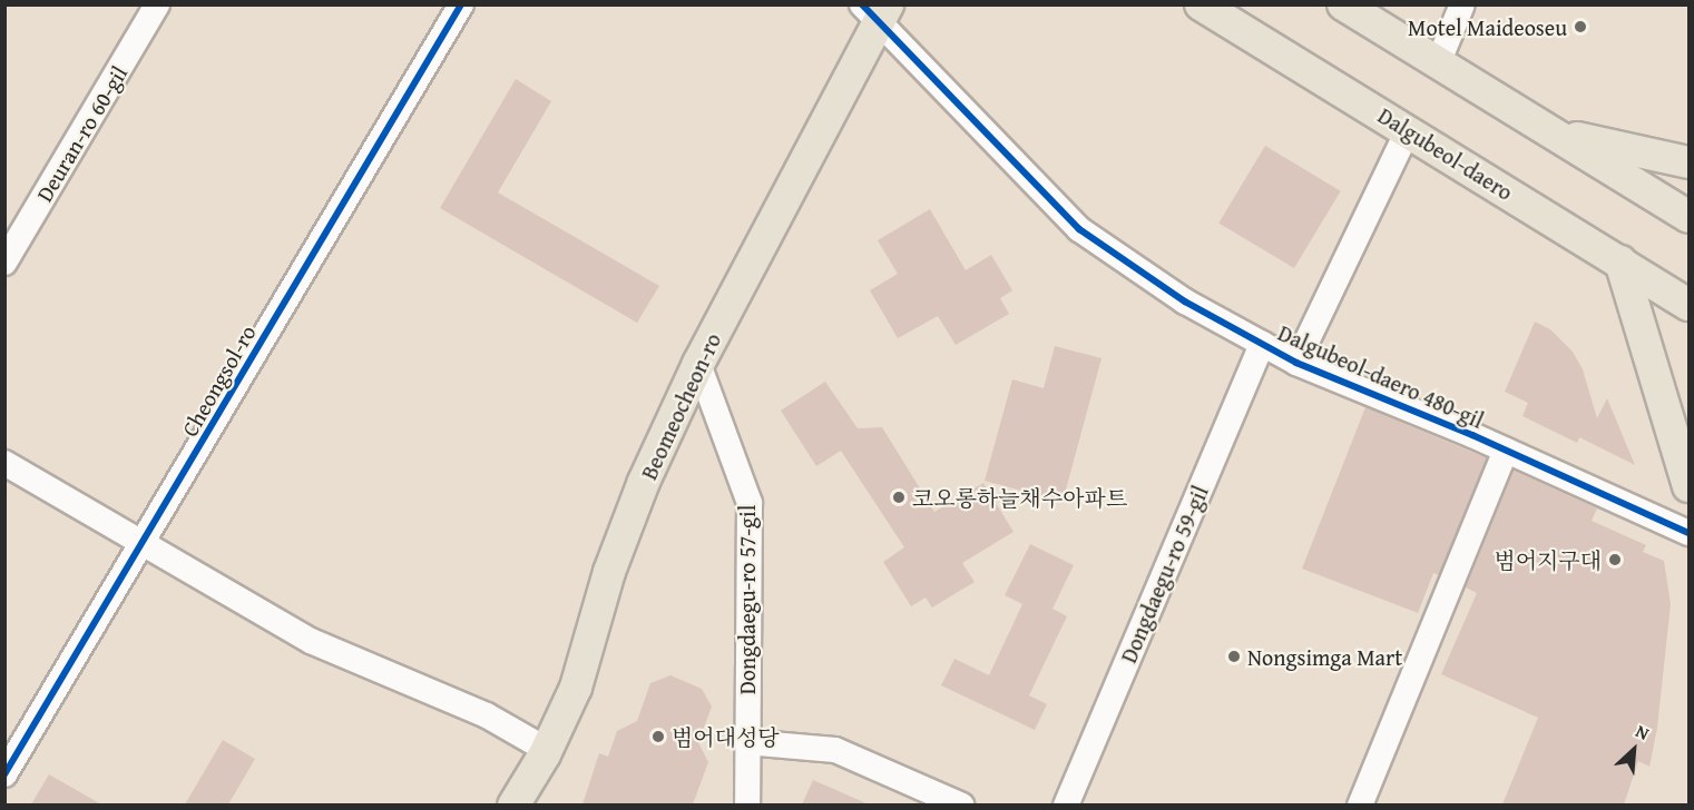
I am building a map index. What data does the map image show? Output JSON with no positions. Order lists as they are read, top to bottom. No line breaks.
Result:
{"streets":{"main road":["Dalgubeol-daero","Beomeocheon-ro"],"street":["Deuran-ro 60-gil","Dalgubeol-daero 480-gil","Cheongsol-ro","Dongdaegu-ro 59-gil","Dongdaegu-ro 57-gil"]},"crossings":[["Dalgubeol-daero 480-gil","Beomeocheon-ro"],["Dalgubeol-daero 480-gil","Dongdaegu-ro 59-gil"],["Beomeocheon-ro","Dongdaegu-ro 57-gil"]],"places":["Motel Maideoseu","코오롱하늘채수아파트","범어지구대","Nongsimga Mart","범어대성당"],"north":"top right"}
